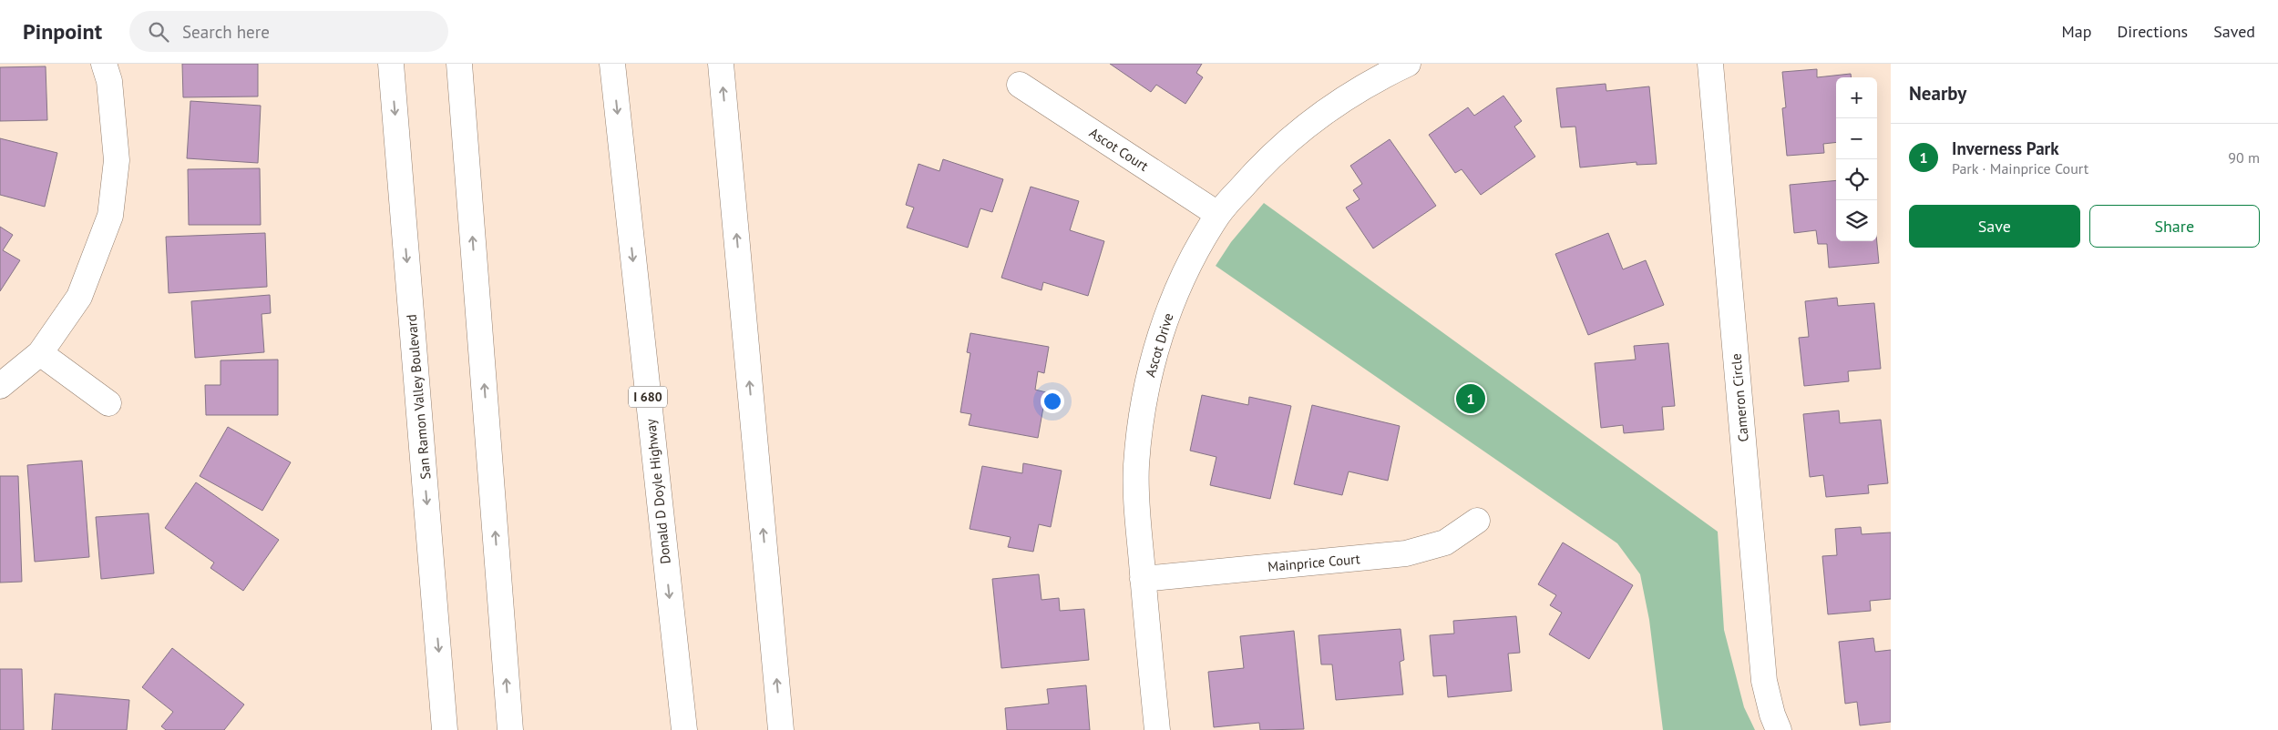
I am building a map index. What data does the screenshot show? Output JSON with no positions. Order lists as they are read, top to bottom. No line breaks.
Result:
{"streets":{"main road":["Ascot Court","Ascot Drive","San Ramon Valley Boulevard","I 680","Cameron Circle","Donald D Doyle Highway","Mainprice Court"]},"crossings":[["Ascot Court","Ascot Drive"],["Ascot Drive","Mainprice Court"]],"page":{"header":"Pinpoint","search":"Search here","nav":["Map","Directions","Saved"],"heading":"Nearby","map_buttons":["+","−"],"list":[{"mark":"1","name":"Inverness Park","note":"Park · Mainprice Court","value":"90 m"}],"buttons":["Save","Share"],"pins":"1"}}
